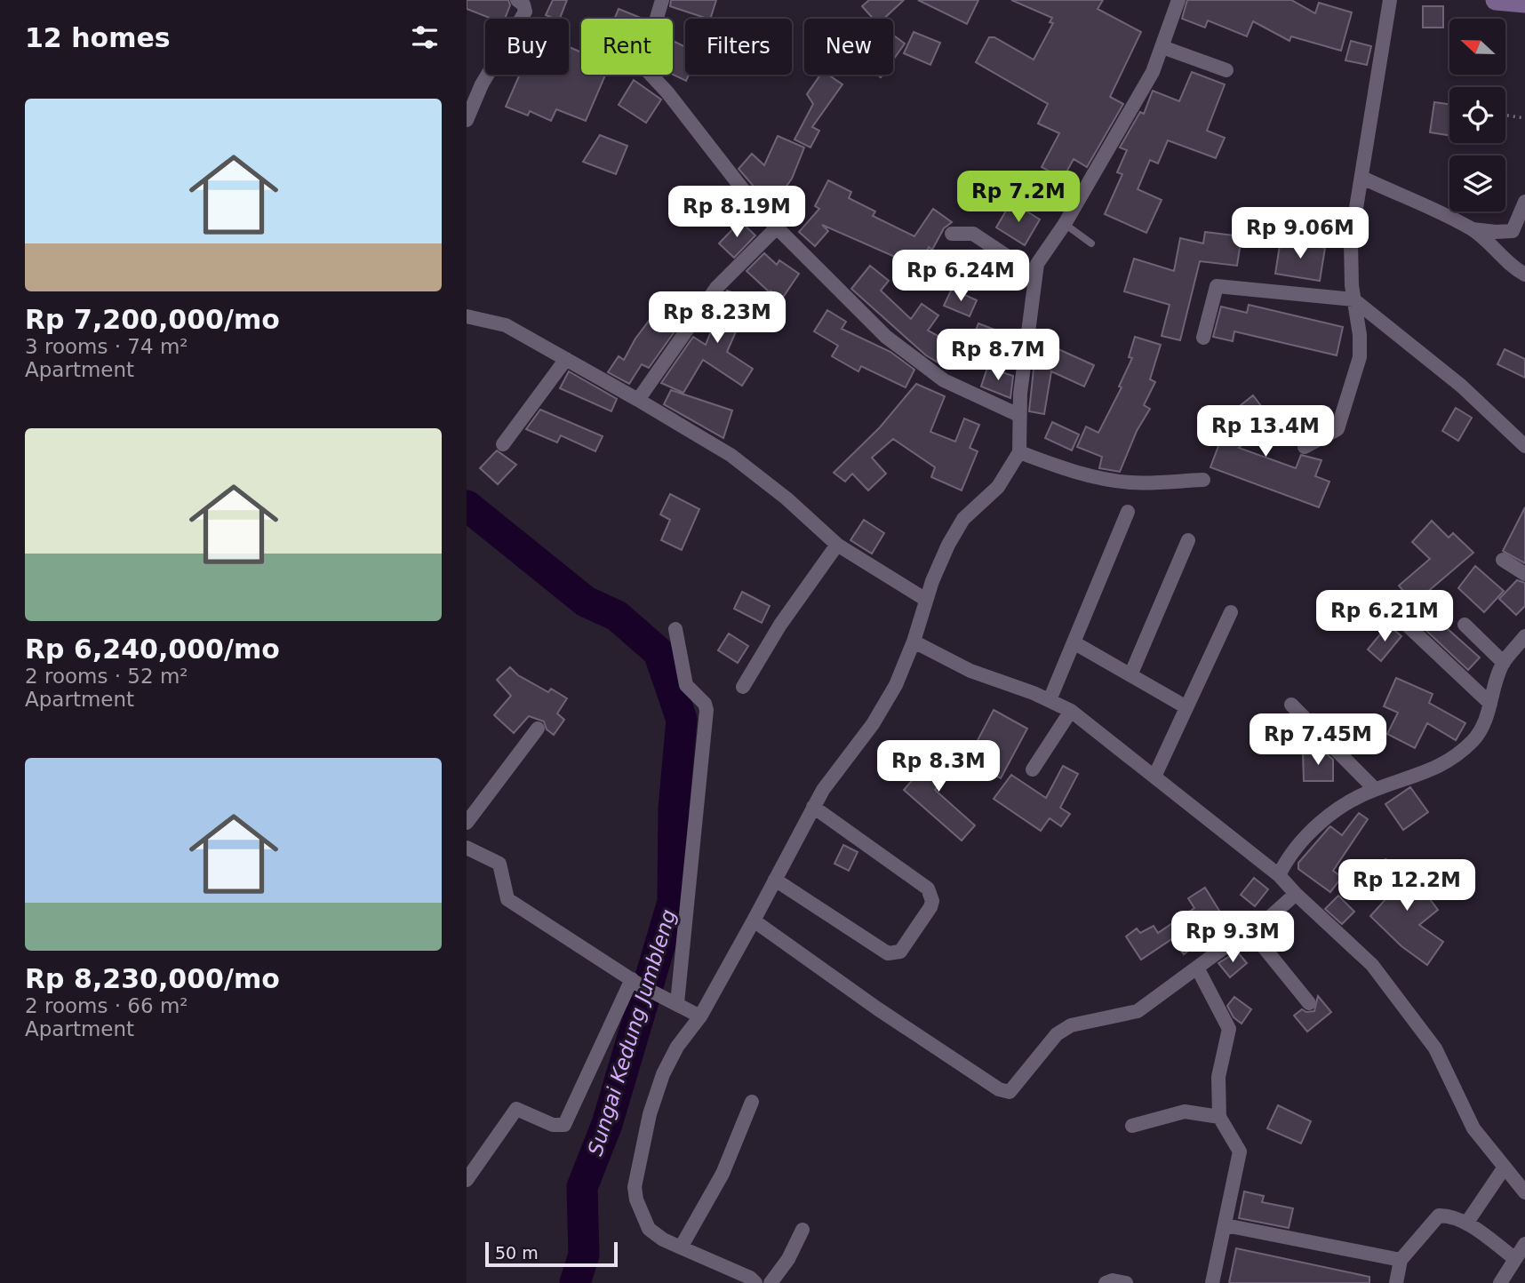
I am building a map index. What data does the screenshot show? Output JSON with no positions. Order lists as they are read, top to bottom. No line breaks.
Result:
{"water":["Sungai Kedung Jumbleng"],"scale_bar":"50 m","north":"left","page":{"heading":"12 homes","chip":["Buy","Rent","Filters","New"],"list":[{"name":"Rp 7,200,000/mo","note":"3 rooms · 74 m² · Apartment"},{"name":"Rp 6,240,000/mo","note":"2 rooms · 52 m² · Apartment"},{"name":"Rp 8,230,000/mo","note":"2 rooms · 66 m² · Apartment"}],"price":["Rp 7.2M","Rp 8.19M","Rp 9.06M","Rp 6.24M","Rp 8.23M","Rp 8.7M","Rp 13.4M","Rp 6.21M","Rp 7.45M","Rp 8.3M","Rp 12.2M","Rp 9.3M"],"scale":"50 m"}}
